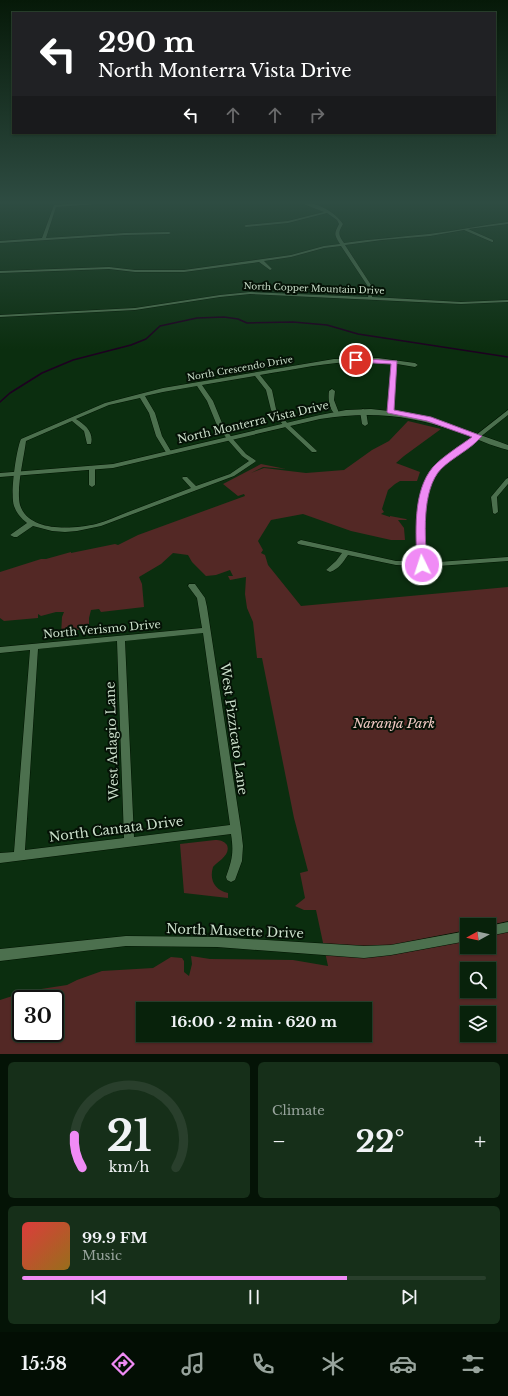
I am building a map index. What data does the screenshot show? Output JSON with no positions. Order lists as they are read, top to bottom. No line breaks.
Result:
{"streets":{"street":["North Copper Mountain Drive","North Crescendo Drive","North Monterra Vista Drive","North Verismo Drive","West Pizzicato Lane","West Adagio Lane","North Cantata Drive","North Musette Drive"]},"crossings":[["North Crescendo Drive","North Monterra Vista Drive"],["North Verismo Drive","West Pizzicato Lane"],["North Verismo Drive","West Adagio Lane"],["West Pizzicato Lane","North Cantata Drive"],["West Adagio Lane","North Cantata Drive"]],"parks":["Naranja Park"],"north":"left","page":{"turn":["290 m","North Monterra Vista Drive"],"limit":"30","trip":"16:00 · 2 min · 620 m","tile":"Climate","heat":["−","22°","+"],"song":["99.9 FM","Music"],"tabs":"15:58","gauge":["21","km/h"]}}
